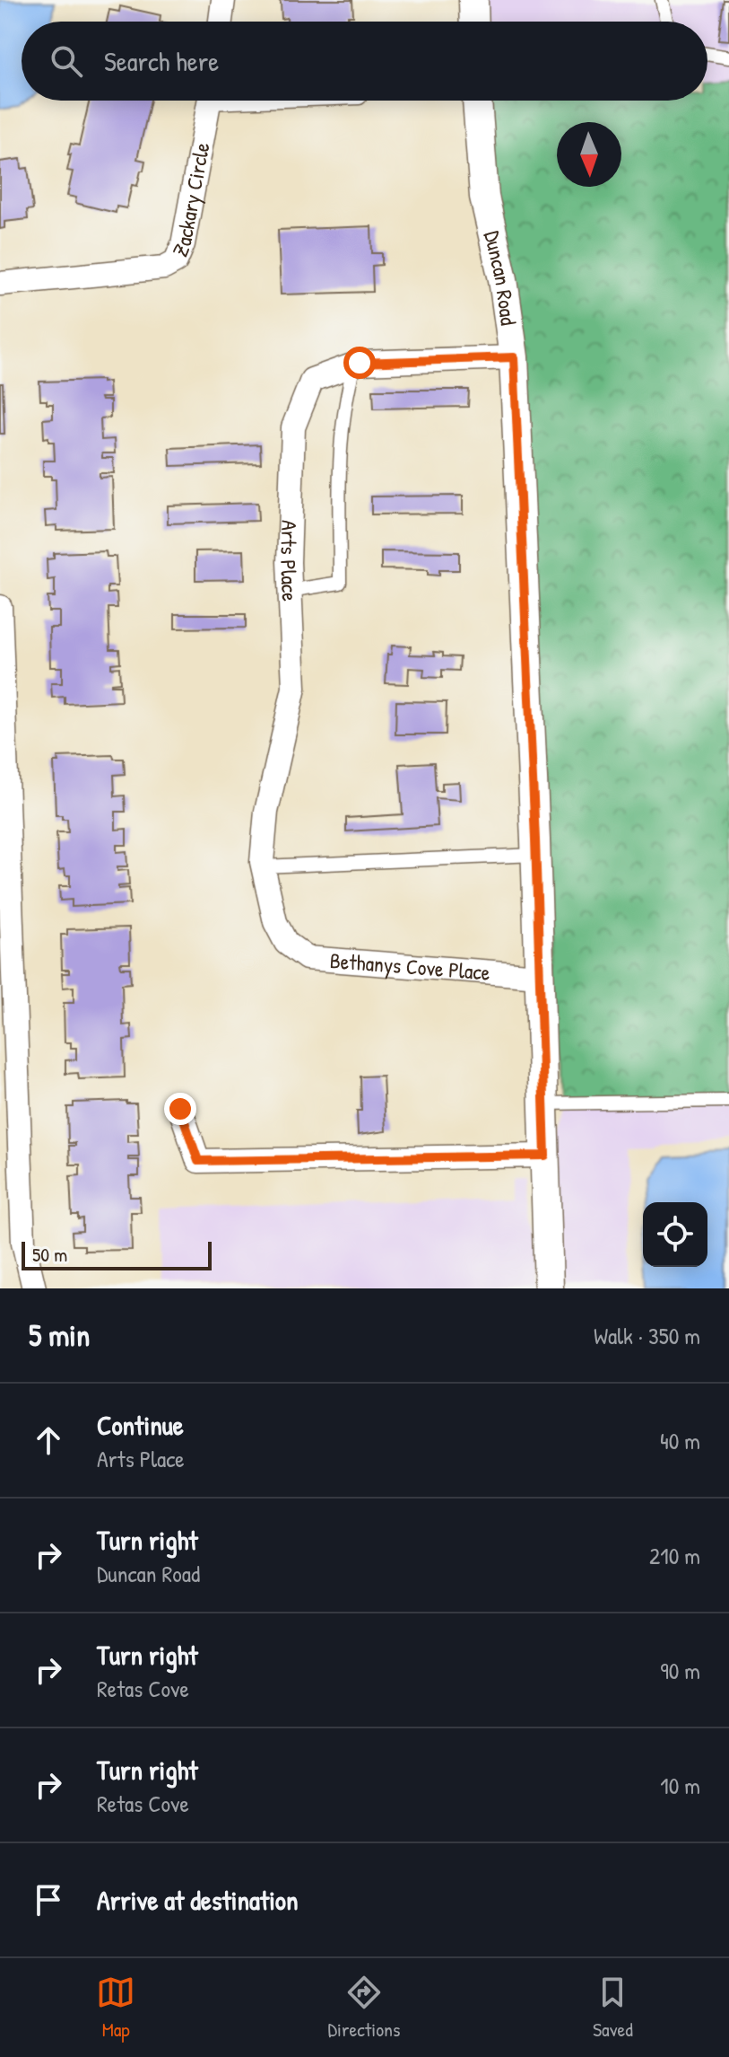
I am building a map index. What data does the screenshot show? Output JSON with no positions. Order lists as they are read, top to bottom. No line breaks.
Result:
{"streets":{"street":["Zackary Circle","Duncan Road","Arts Place","Bethanys Cove Place"]},"crossings":[["Duncan Road","Arts Place"],["Duncan Road","Bethanys Cove Place"],["Arts Place","Bethanys Cove Place"]],"scale_bar":"50 m","north":"bottom","page":{"search":"Search here","scale":"50 m","heading":["5 min","Walk · 350 m"],"list":[["Continue","Arts Place","40 m"],["Turn right","Duncan Road","210 m"],["Turn right","Retas Cove","90 m"],["Turn right","Retas Cove","10 m"],"Arrive at destination"],"nav":["Map","Directions","Saved"]}}
